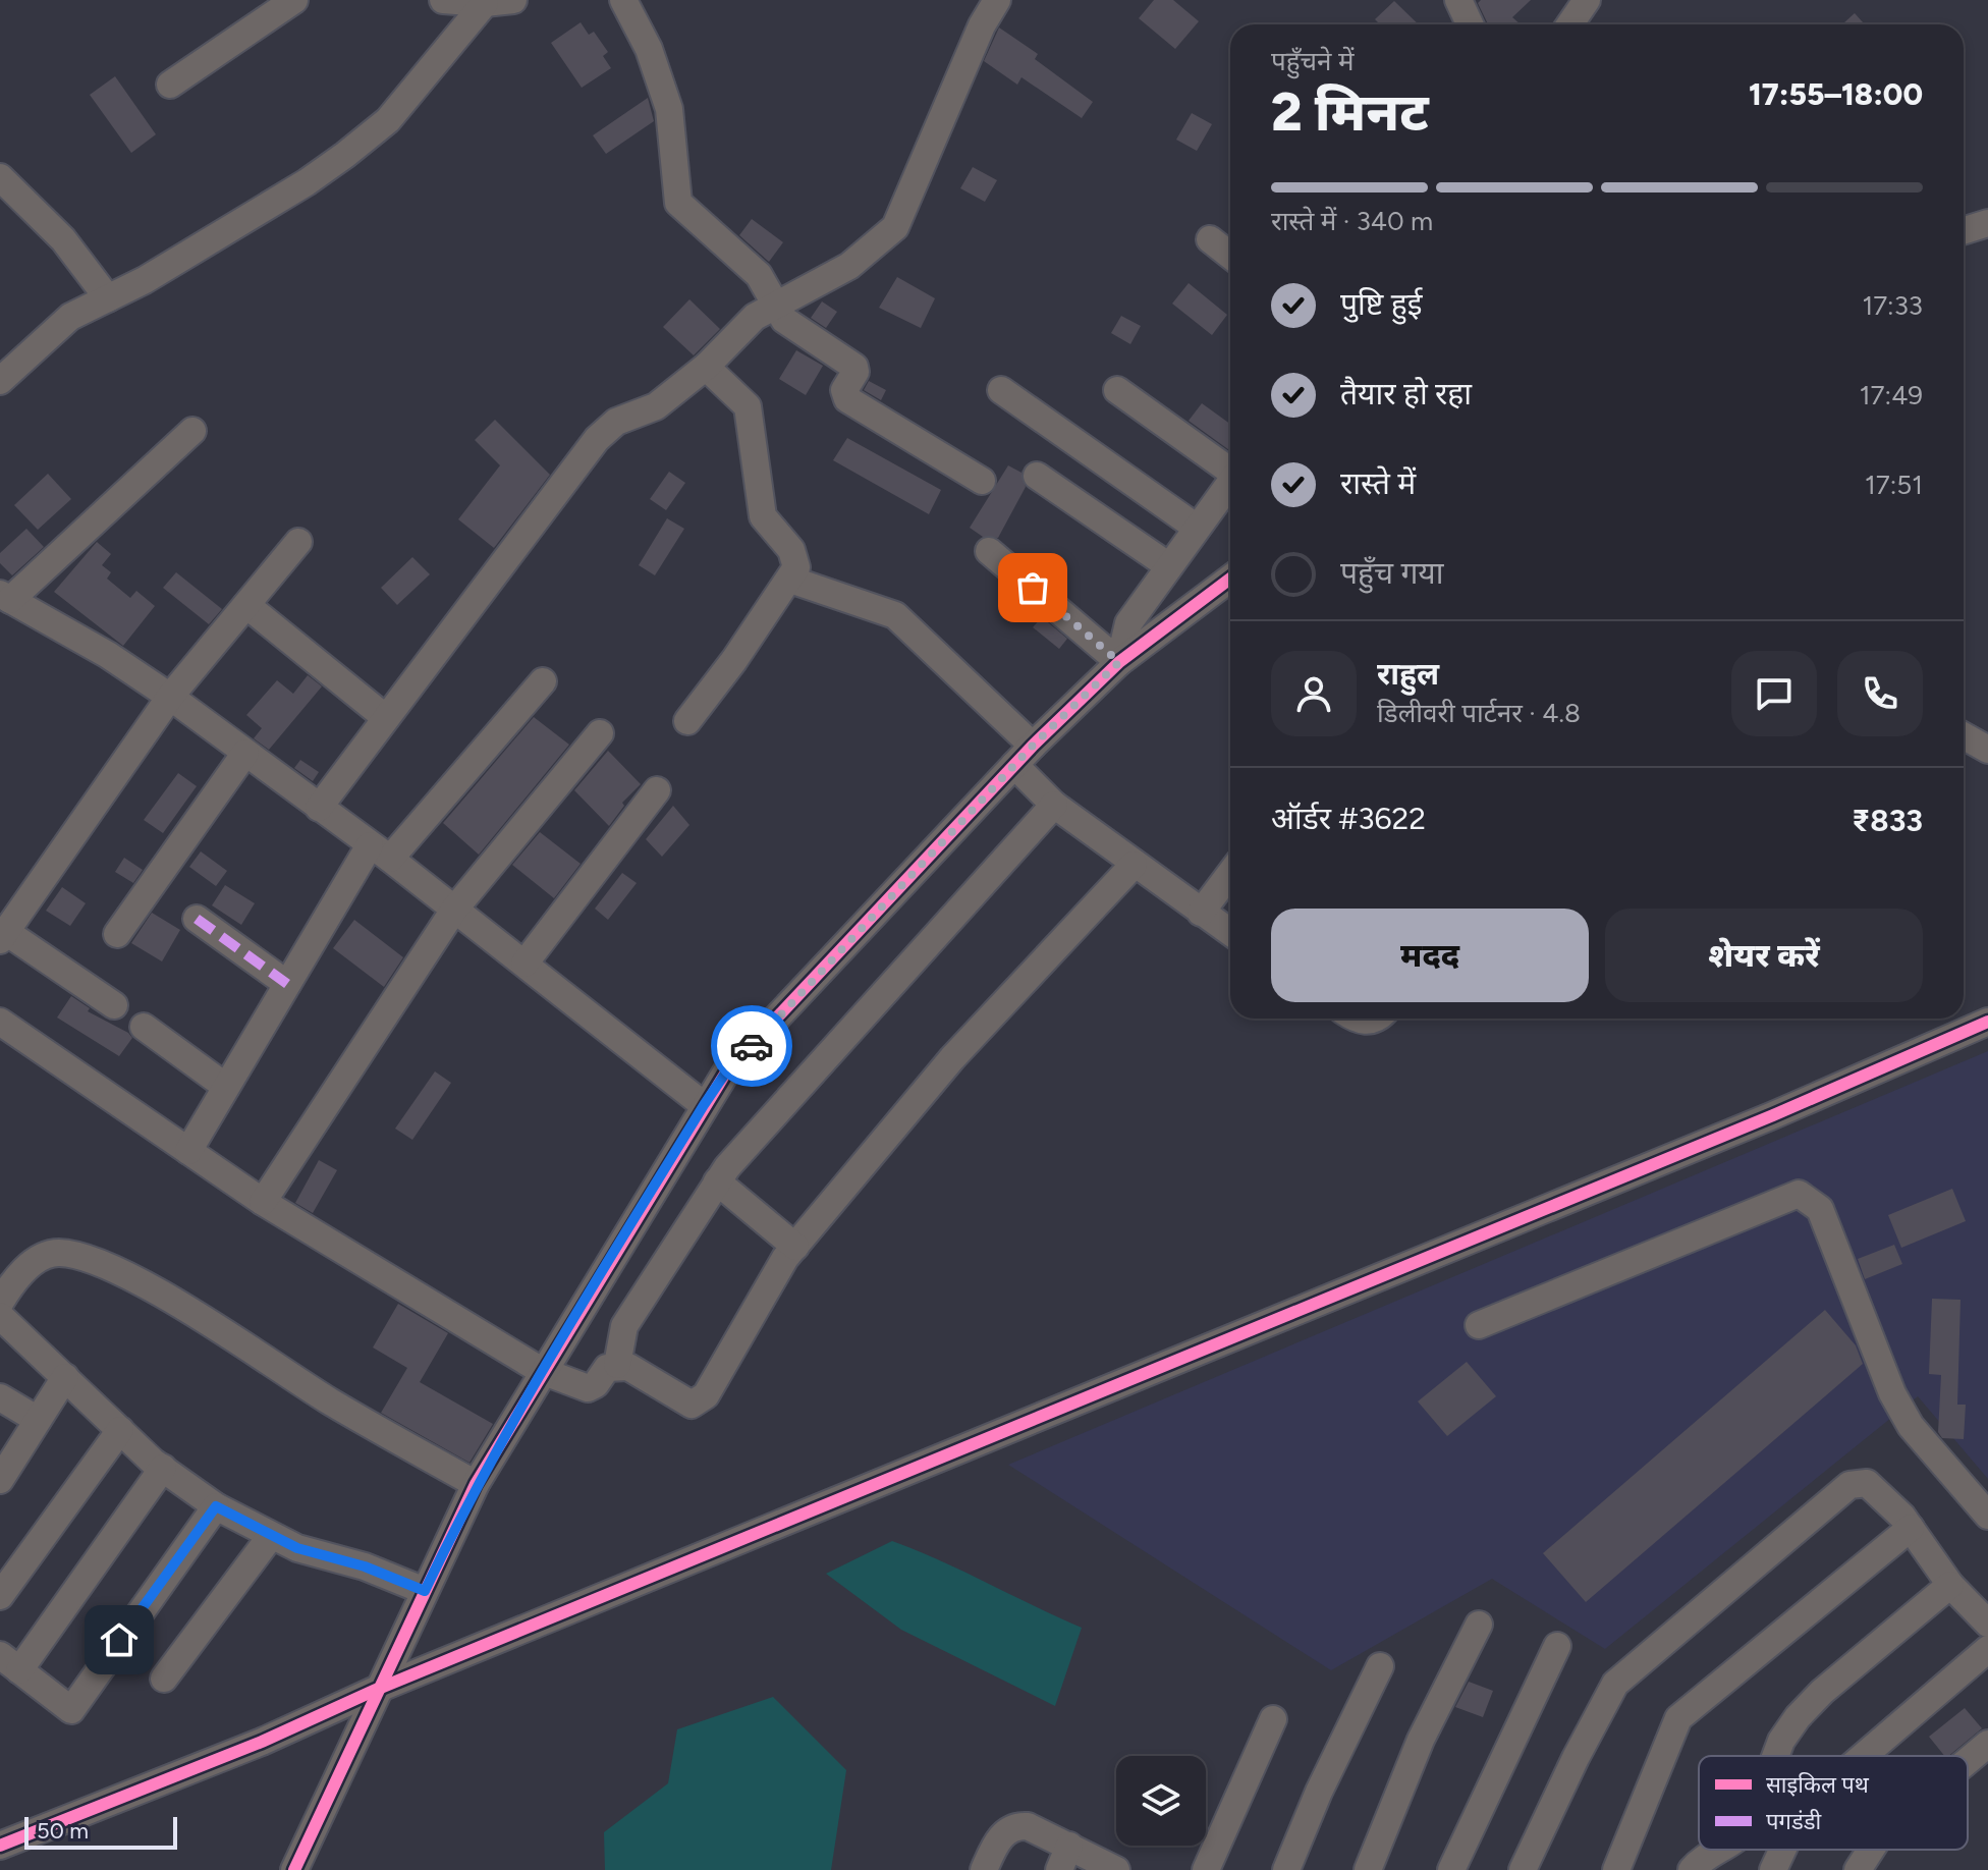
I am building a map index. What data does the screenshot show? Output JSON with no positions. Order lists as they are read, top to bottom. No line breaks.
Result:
{"legend":["साइकिल पथ","पगडंडी"],"scale_bar":"50 m","page":{"heading":["2 मिनट","पहुँचने में","17:55–18:00"],"panel":["राहुल","डिलीवरी पार्टनर · 4.8","ऑर्डर #3622","₹833"],"bar":"रास्ते में · 340 m","list":[["पुष्टि हुई","17:33"],["तैयार हो रहा","17:49"],["रास्ते में","17:51"],"पहुँच गया"],"buttons":["मदद","शेयर करें"],"scale":"50 m"}}
